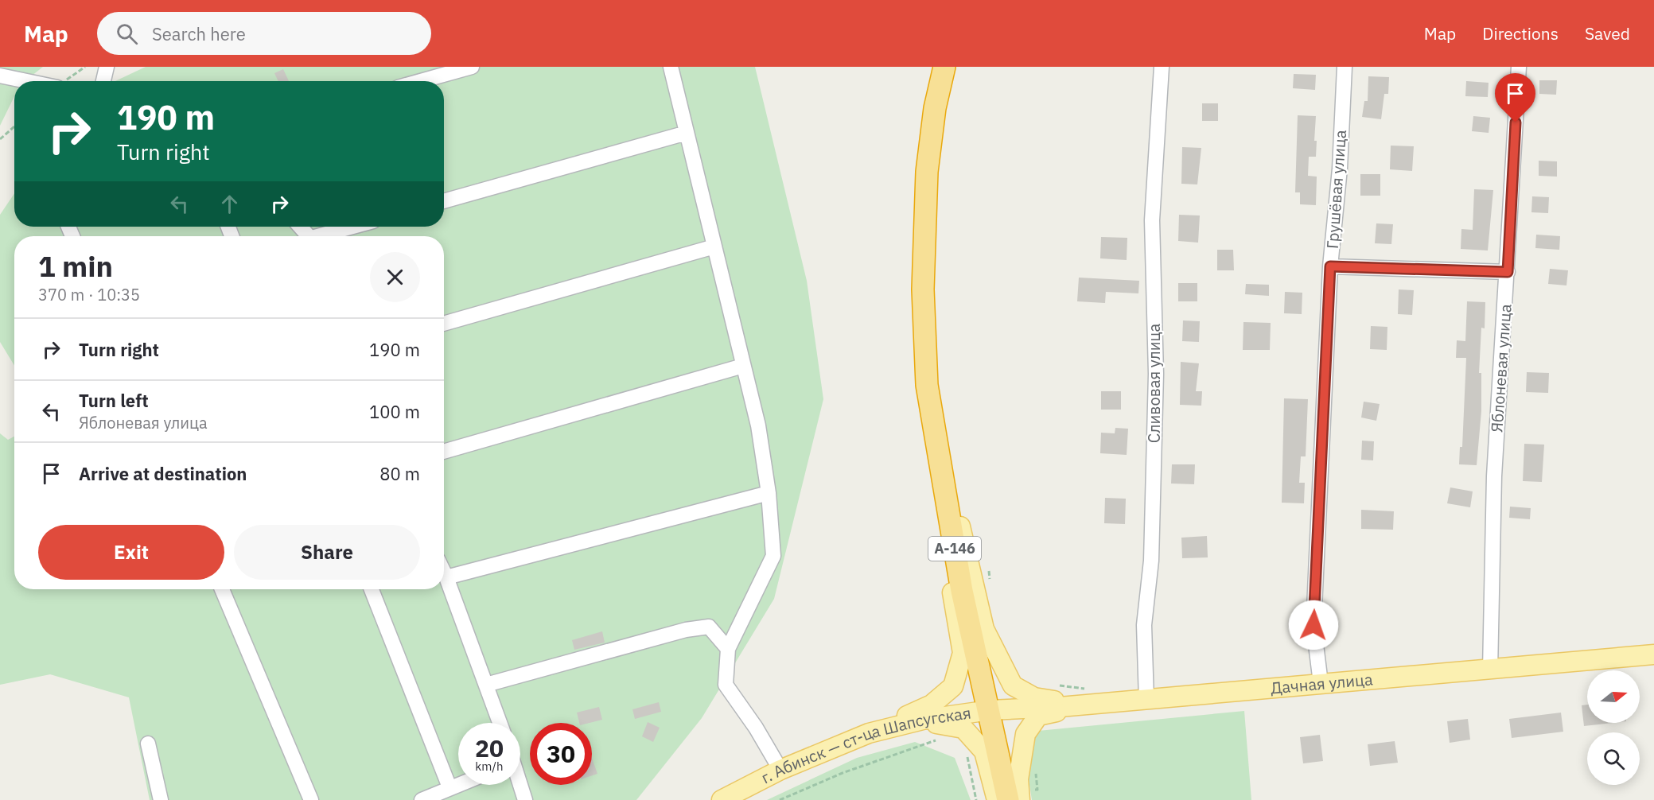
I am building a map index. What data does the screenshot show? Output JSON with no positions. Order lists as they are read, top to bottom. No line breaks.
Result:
{"streets":{"highway":["А-146"],"main road":["Дачная улица","г. Абинск — ст-ца Шапсугская"],"street":["Грушёвая улица","Яблоневая улица","Сливовая улица"]},"crossings":[["Грушёвая улица","Дачная улица"],["Яблоневая улица","Дачная улица"],["Сливовая улица","Дачная улица"],["А-146","Дачная улица"],["А-146","г. Абинск — ст-ца Шапсугская"],["Дачная улица","г. Абинск — ст-ца Шапсугская"]],"north":"right","page":{"header":"Map","search":"Search here","nav":["Map","Directions","Saved"],"turn":["190 m","Turn right"],"heading":["1 min","370 m · 10:35"],"list":[{"name":"Turn right","value":"190 m"},{"name":"Turn left","note":"Яблоневая улица","value":"100 m"},{"name":"Arrive at destination","value":"80 m"}],"buttons":["Exit","Share"],"speed":"20 km/h","limit":"30"}}
